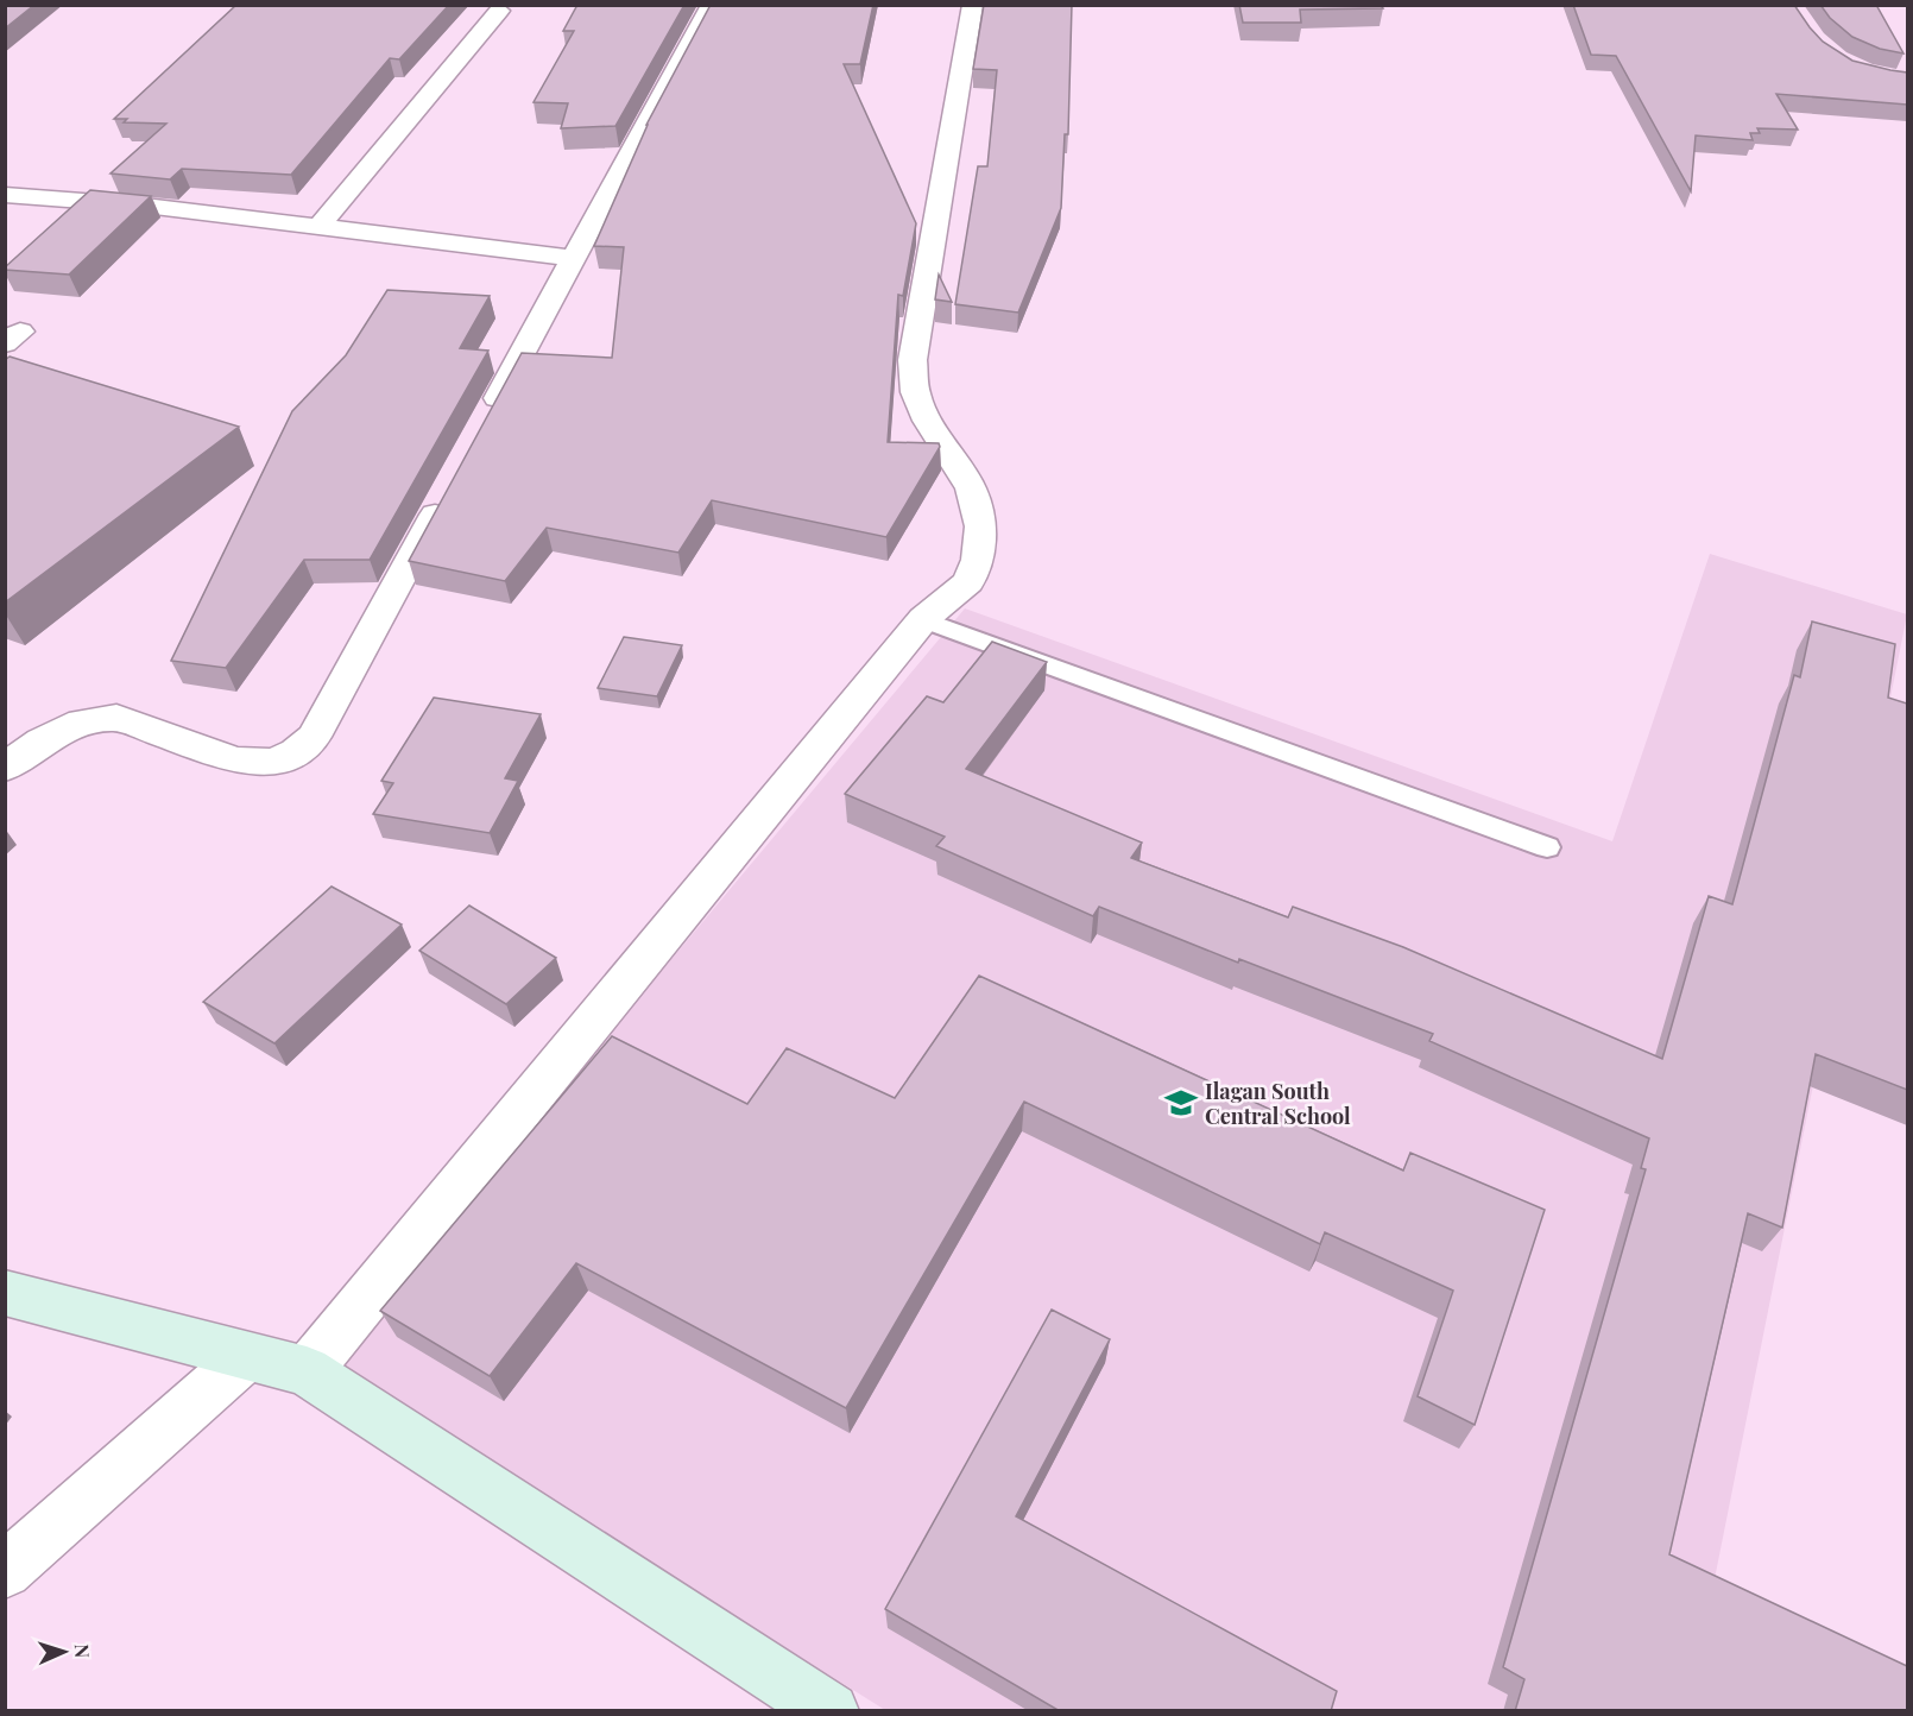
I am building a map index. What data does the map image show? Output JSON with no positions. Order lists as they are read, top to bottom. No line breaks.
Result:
{"places":{"school or university":["Ilagan South Central School"]},"north":"right"}
